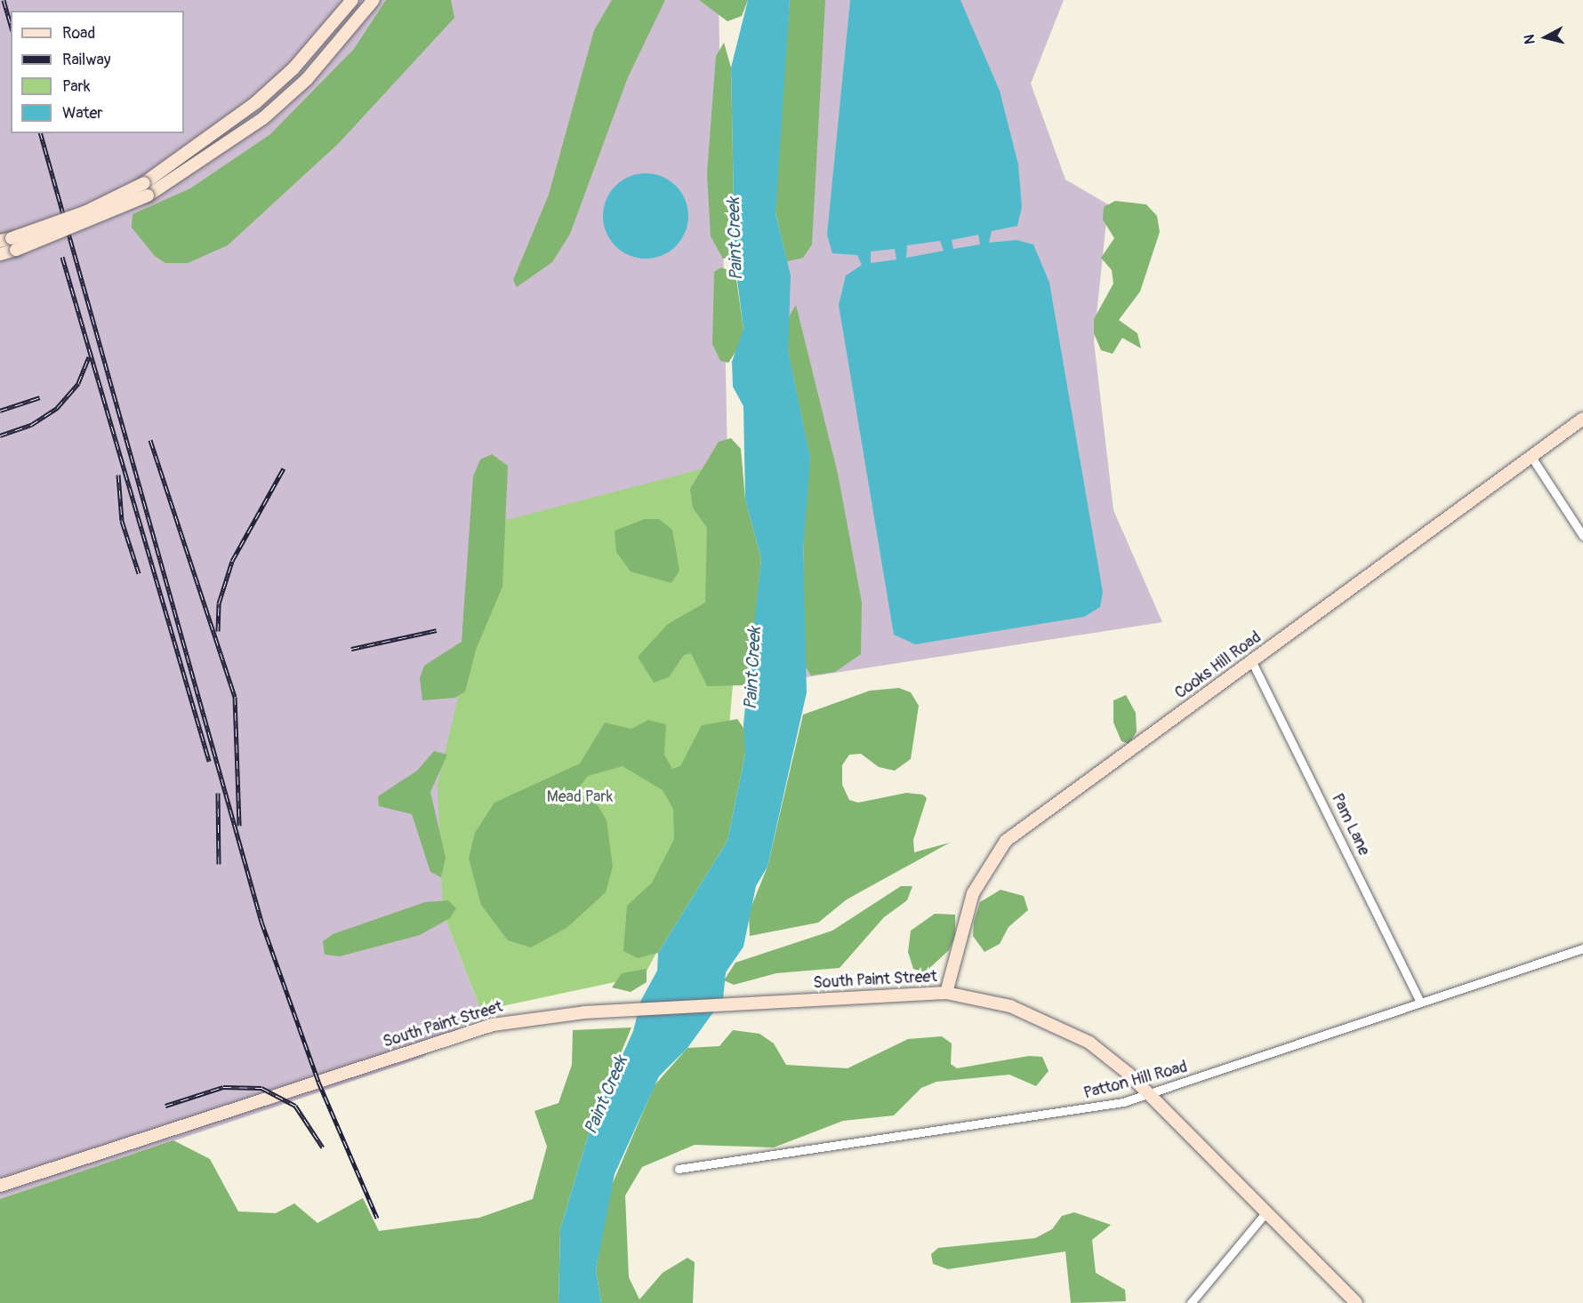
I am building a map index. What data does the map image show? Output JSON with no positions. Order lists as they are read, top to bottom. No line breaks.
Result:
{"streets":{"main road":["Cooks Hill Road","South Paint Street"],"street":["Pam Lane","Patton Hill Road"]},"crossings":[["Cooks Hill Road","Pam Lane"],["Cooks Hill Road","South Paint Street"],["Pam Lane","Patton Hill Road"],["South Paint Street","Patton Hill Road"]],"water":["Paint Creek"],"parks":["Mead Park"],"legend":["Road","Railway","Park","Water"],"north":"left"}
